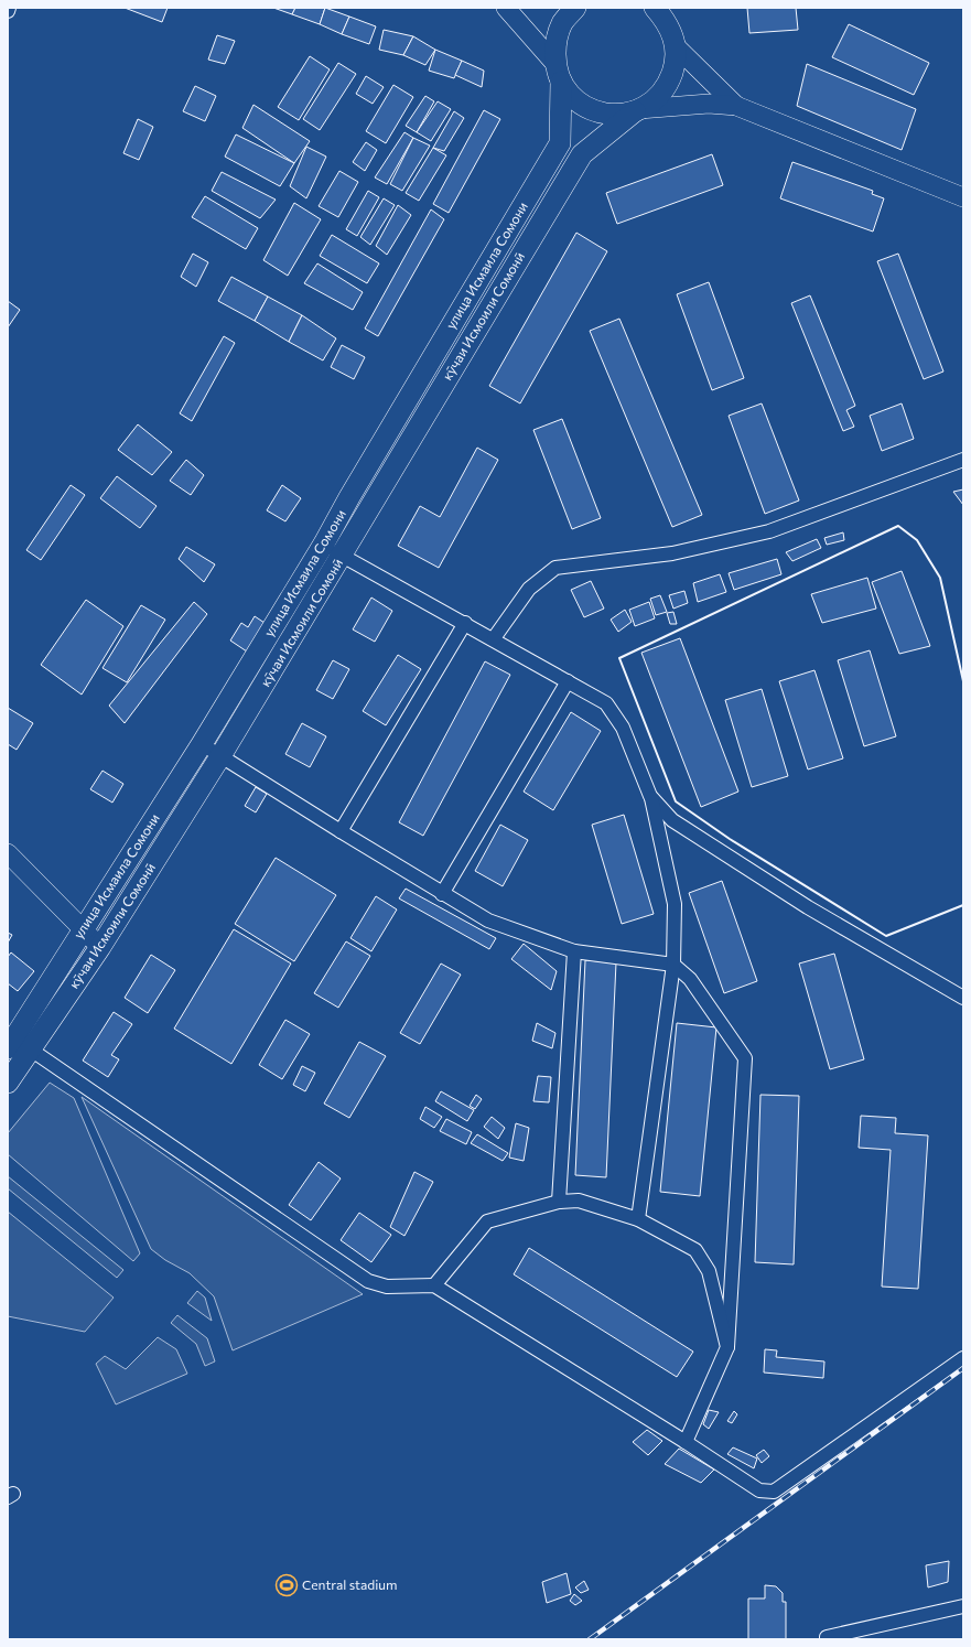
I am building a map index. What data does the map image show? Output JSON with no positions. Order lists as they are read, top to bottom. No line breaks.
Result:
{"streets":{"main road":["улица Исмаила Сомони","кӯчаи Исмоили Сомонӣ"]},"crossings":[["улица Исмаила Сомони","кӯчаи Исмоили Сомонӣ"]],"places":{"sports":["Central stadium"]}}
